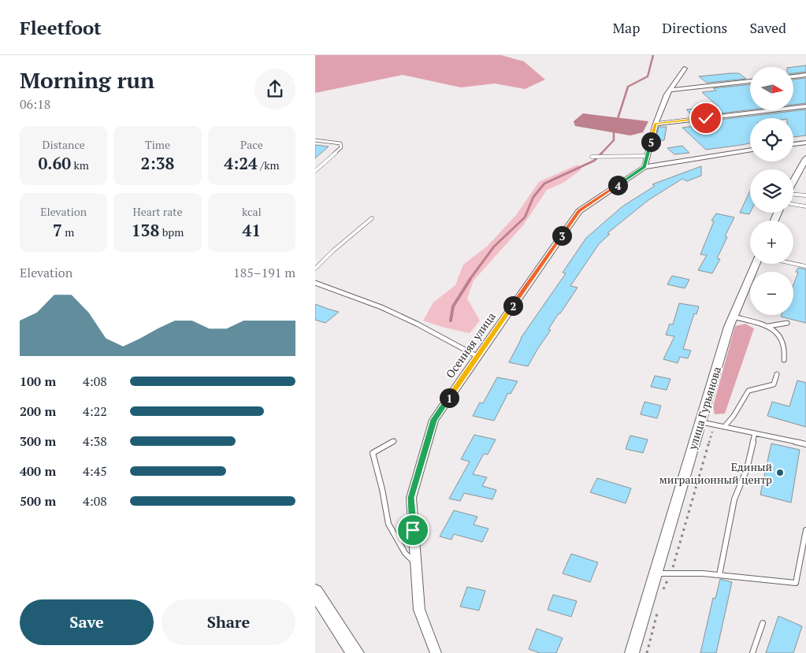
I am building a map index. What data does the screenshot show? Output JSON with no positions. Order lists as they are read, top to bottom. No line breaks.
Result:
{"streets":{"street":["Осенняя улица","улица Гурьянова"]},"places":["Единый миграционный центр"],"north":"right","page":{"header":"Fleetfoot","nav":["Map","Directions","Saved"],"heading":["Morning run","06:18"],"map_buttons":["+","−"],"stats":[["Distance","0.60 km"],["Time","2:38"],["Pace","4:24 /km"],["Elevation","7 m"],["Heart rate","138 bpm"],["kcal","41"]],"pins":["5","4","3","2","1"],"chart":["Elevation","185–191 m"],"list":[{"name":"100 m","note":"4:08"},{"name":"200 m","note":"4:22"},{"name":"300 m","note":"4:38"},{"name":"400 m","note":"4:45"},{"name":"500 m","note":"4:08"}],"buttons":["Save","Share"]}}
